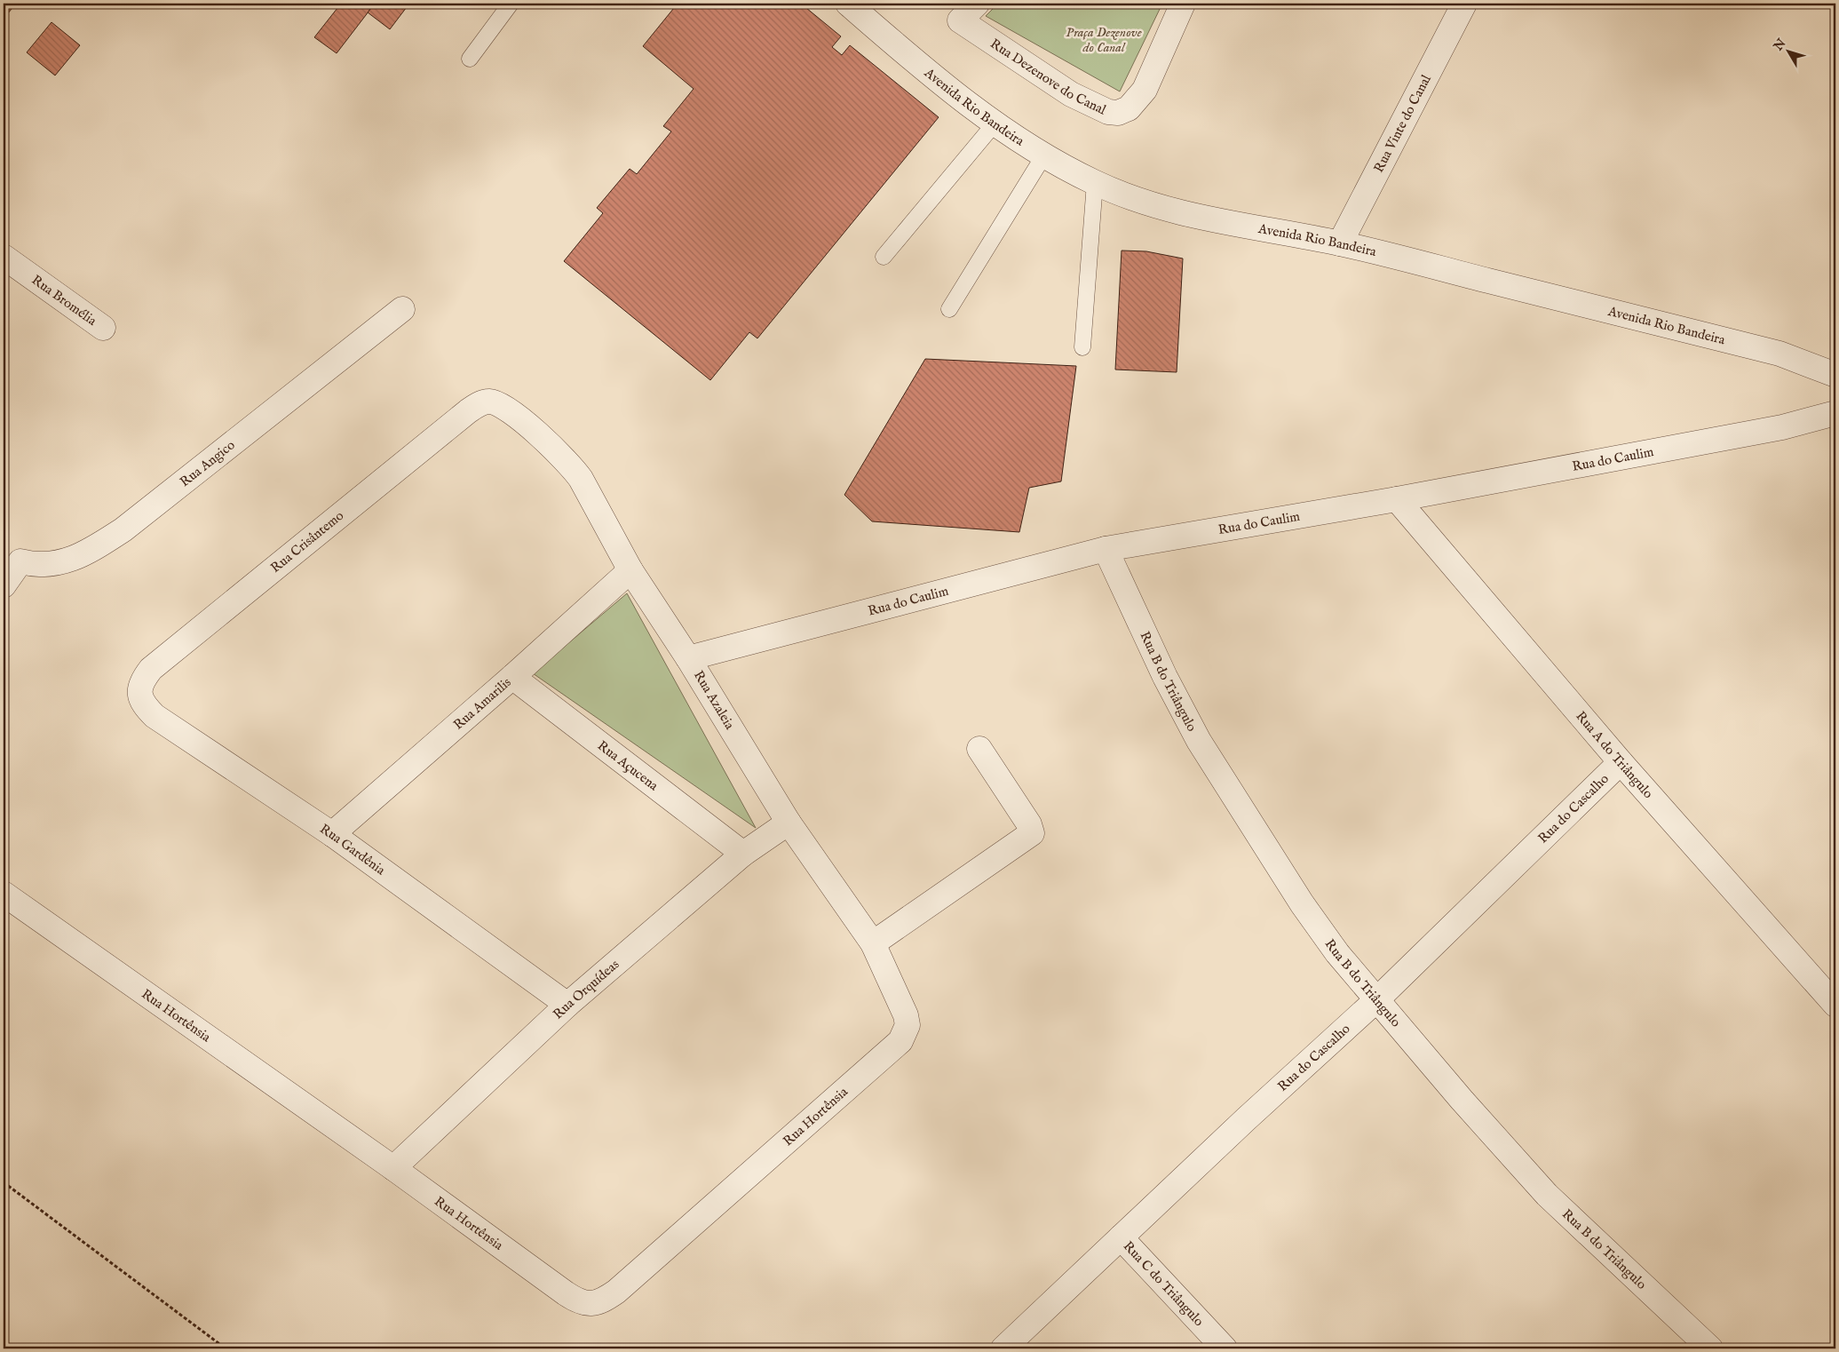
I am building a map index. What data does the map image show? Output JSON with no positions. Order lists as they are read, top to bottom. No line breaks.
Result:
{"streets":{"street":["Rua Dezenove do Canal","Avenida Rio Bandeira","Rua Vinte do Canal","Rua Bromélia","Rua do Caulim","Rua Angico","Rua Crisântemo","Rua B do Triângulo","Rua Azaleia","Rua Amarilis","Rua A do Triângulo","Rua Açucena","Rua do Cascalho","Rua Gardênia","Rua Orquídeas","Rua Hortênsia","Rua C do Triângulo"]},"crossings":[["Avenida Rio Bandeira","Rua Vinte do Canal"],["Rua do Caulim","Rua B do Triângulo"],["Rua do Caulim","Rua Azaleia"],["Rua do Caulim","Rua A do Triângulo"],["Rua Crisântemo","Rua Azaleia"],["Rua Crisântemo","Rua Gardênia"],["Rua B do Triângulo","Rua do Cascalho"],["Rua Azaleia","Rua Amarilis"],["Rua Azaleia","Rua Orquídeas"],["Rua Azaleia","Rua Hortênsia"],["Rua Amarilis","Rua Açucena"],["Rua Amarilis","Rua Gardênia"],["Rua A do Triângulo","Rua do Cascalho"],["Rua Açucena","Rua Orquídeas"],["Rua do Cascalho","Rua C do Triângulo"],["Rua Gardênia","Rua Orquídeas"],["Rua Orquídeas","Rua Hortênsia"]],"parks":["Praça Dezenove do Canal"],"north":"top left"}
